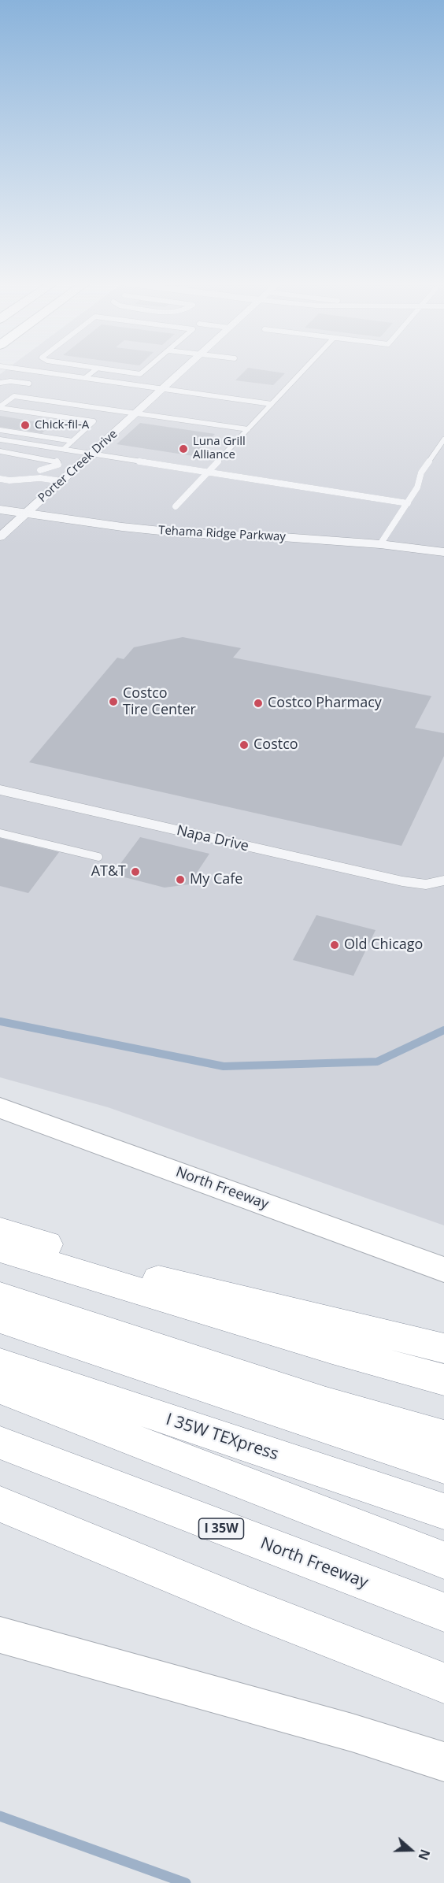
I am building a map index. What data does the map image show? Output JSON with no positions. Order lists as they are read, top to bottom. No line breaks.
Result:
{"streets":{"highway":["North Freeway","I 35W TEXpress","I 35W"],"street":["Porter Creek Drive","Tehama Ridge Parkway","Napa Drive"]},"crossings":[["Porter Creek Drive","Tehama Ridge Parkway"]],"places":["Chick-fil-A","Luna Grill Alliance","Costco Tire Center","Costco Pharmacy","Costco","AT&T","My Cafe","Old Chicago"],"north":"right"}
